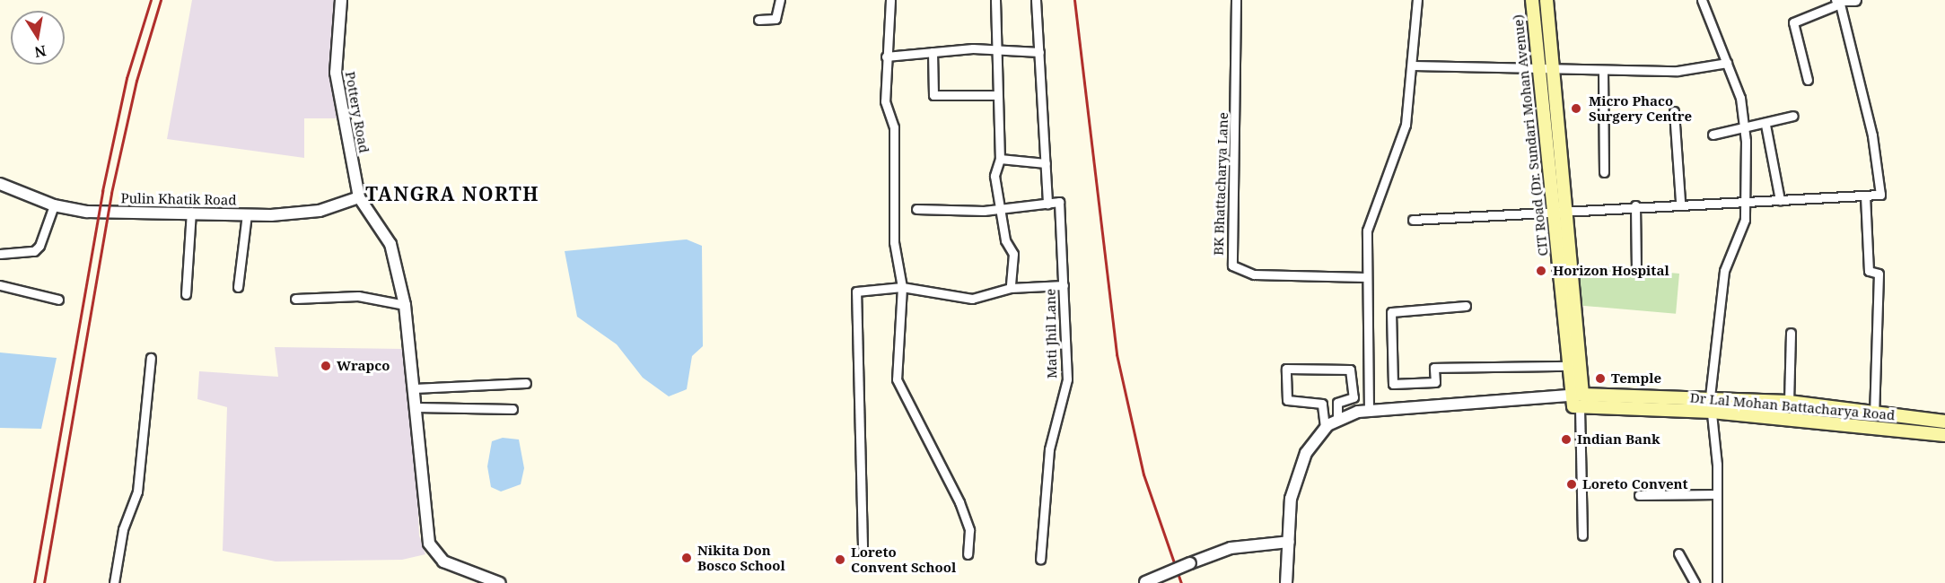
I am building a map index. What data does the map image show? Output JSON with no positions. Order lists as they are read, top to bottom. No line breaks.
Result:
{"streets":{"main road":["CIT Road (Dr. Sundari Mohan Avenue)","Dr Lal Mohan Battacharya Road"],"street":["Pottery Road","BK Bhattacharya Lane","Pulin Khatik Road","Mati Jhil Lane"]},"crossings":[["Pottery Road","Pulin Khatik Road"],["CIT Road (Dr. Sundari Mohan Avenue)","Dr Lal Mohan Battacharya Road"]],"districts":["TANGRA NORTH"],"places":["Micro Phaco Surgery Centre","Horizon Hospital","Wrapco","Temple","Indian Bank","Loreto Convent","Nikita Don Bosco School","Loreto Convent School"],"north":"bottom"}
